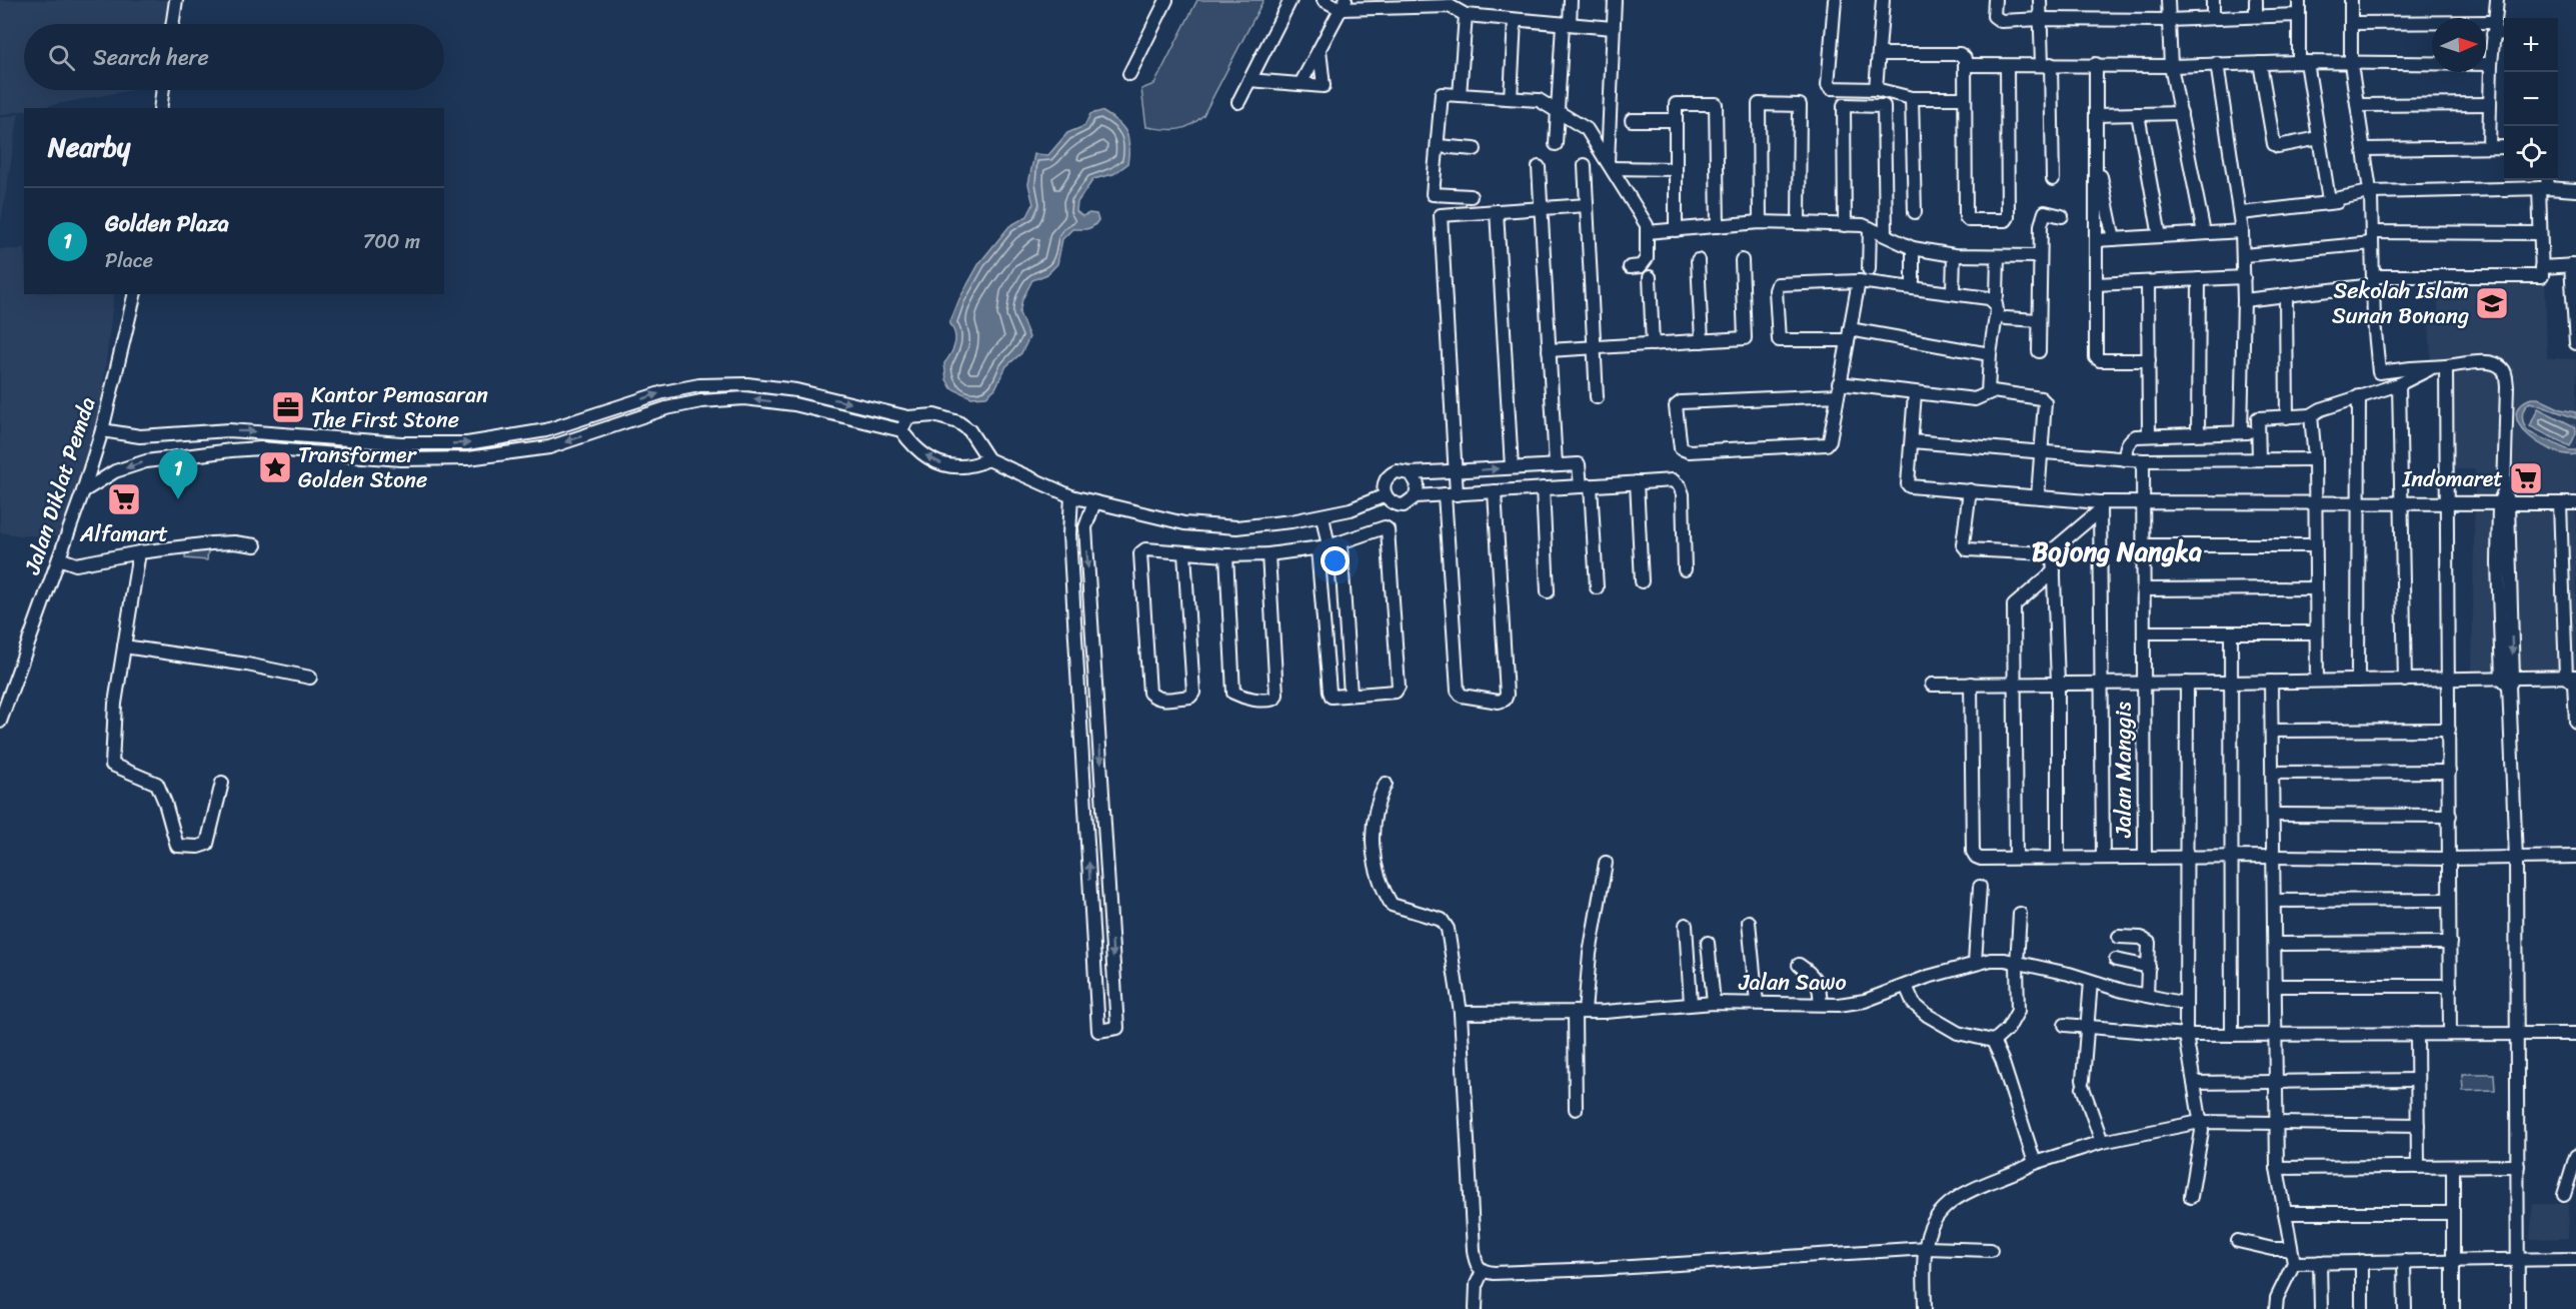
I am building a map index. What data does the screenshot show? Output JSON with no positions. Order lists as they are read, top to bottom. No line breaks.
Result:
{"streets":{"street":["Jalan Diklat Pemda","Jalan Manggis","Jalan Sawo"]},"districts":["Bojong Nangka"],"places":{"school or university":["Sekolah Islam Sunan Bonang"],"office":["Kantor Pemasaran The First Stone"],"place":["Transformer Golden Stone"],"supermarket":["Indomaret","Alfamart"]},"north":"right","page":{"map_buttons":["+","−"],"search":"Search here","heading":"Nearby","list":[{"mark":"1","name":"Golden Plaza","note":"Place","value":"700 m"}],"pins":"1"}}
